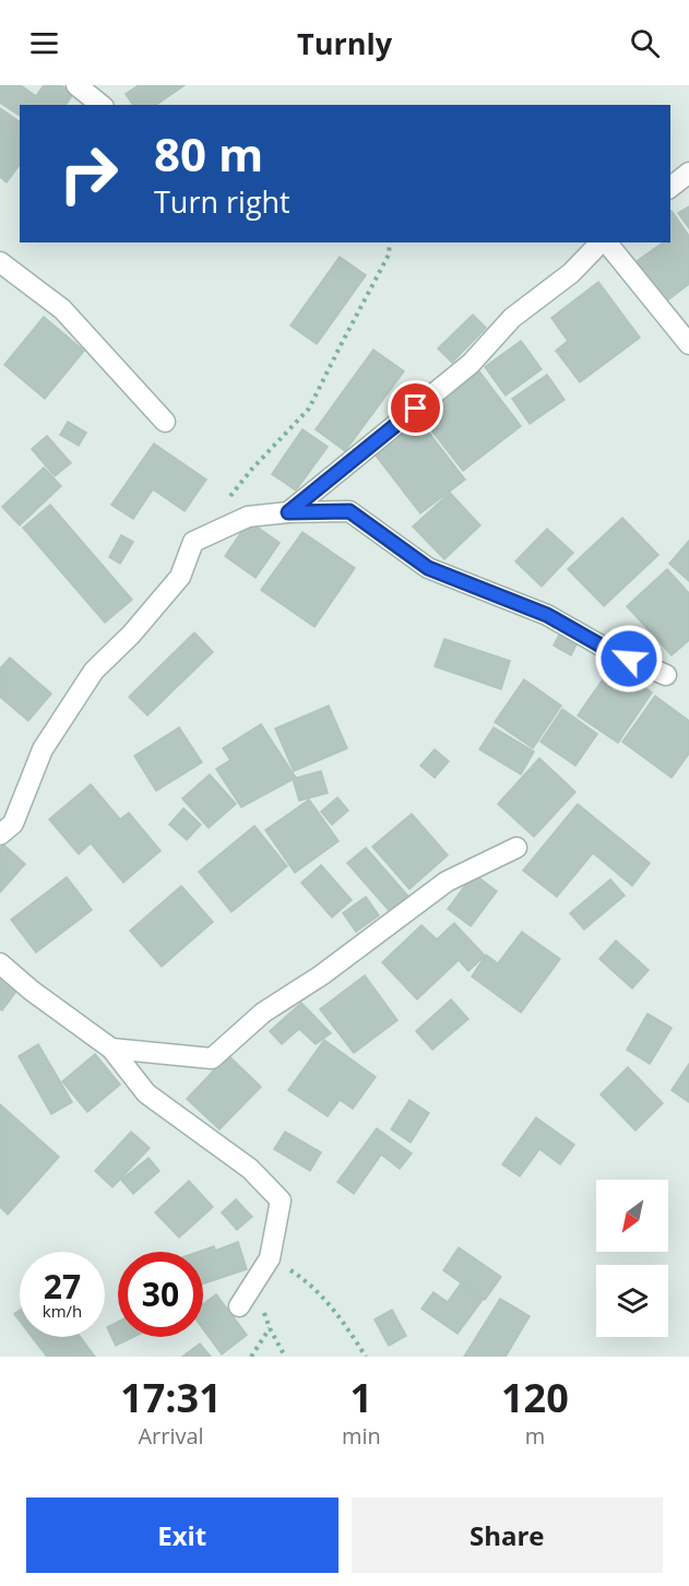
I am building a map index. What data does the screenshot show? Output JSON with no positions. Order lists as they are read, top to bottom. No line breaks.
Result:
{"north":"bottom left","page":{"header":"Turnly","turn":["80 m","Turn right"],"speed":"27 km/h","limit":"30","eta":["17:31","Arrival","1","min","120","m"],"buttons":["Exit","Share"]}}
